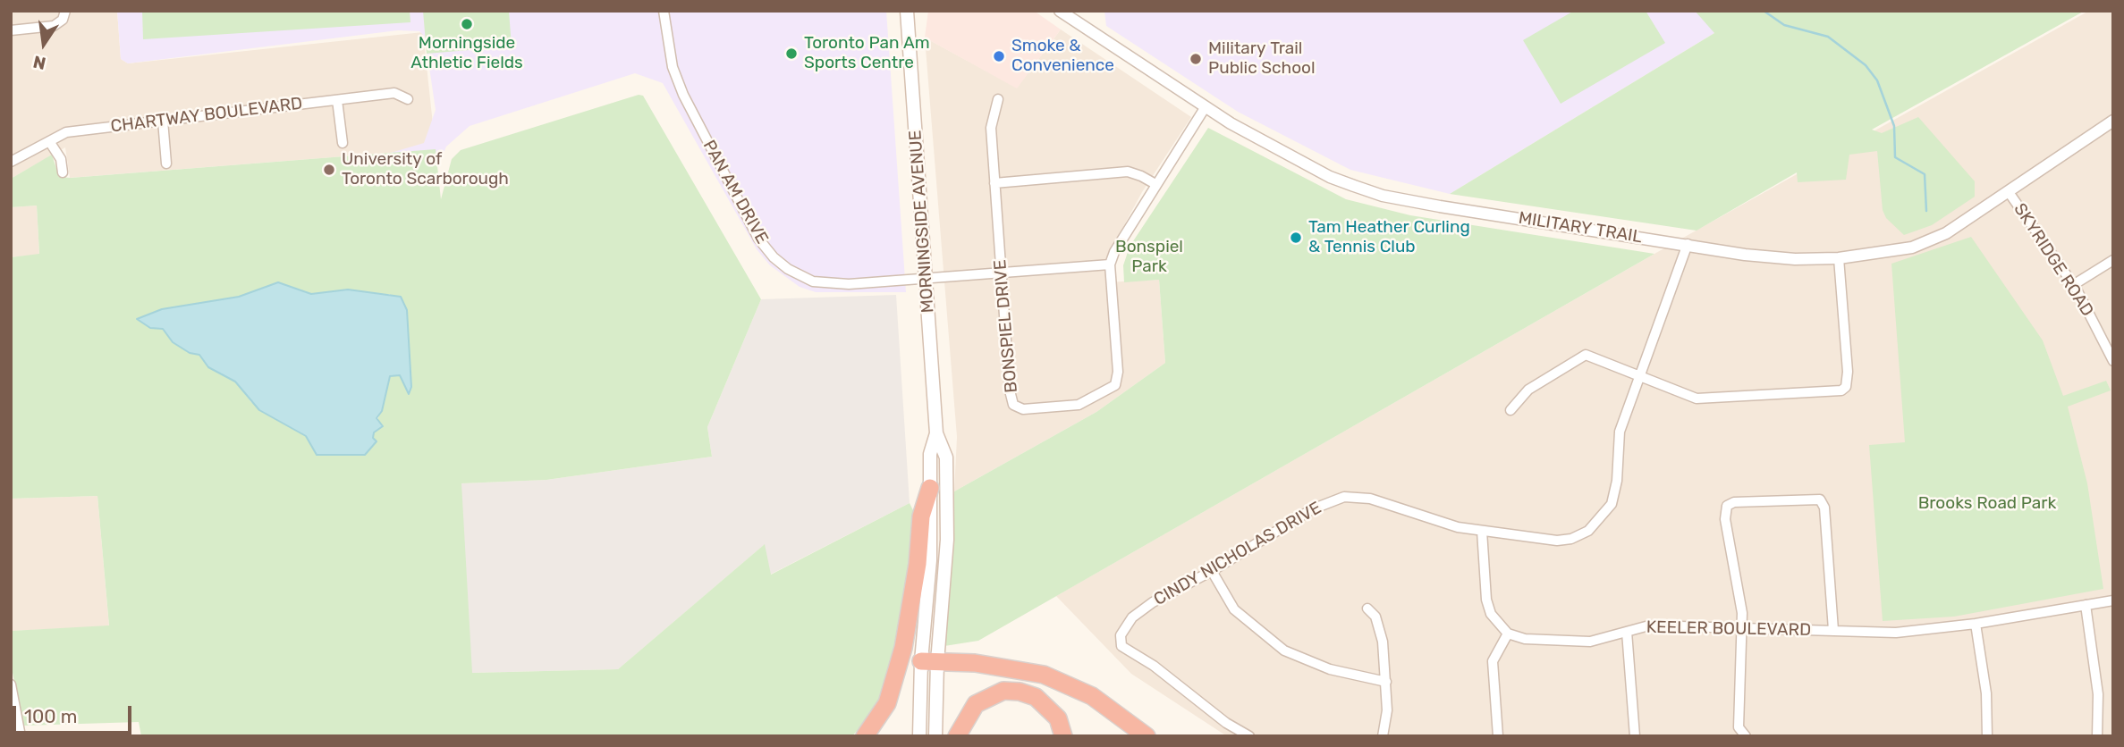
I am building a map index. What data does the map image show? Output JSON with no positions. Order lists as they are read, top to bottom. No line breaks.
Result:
{"streets":{"main road":["MORNINGSIDE AVENUE"],"street":["CHARTWAY BOULEVARD","PAN AM DRIVE","MILITARY TRAIL","SKYRIDGE ROAD","BONSPIEL DRIVE","CINDY NICHOLAS DRIVE","KEELER BOULEVARD"]},"crossings":[["PAN AM DRIVE","MORNINGSIDE AVENUE"],["PAN AM DRIVE","BONSPIEL DRIVE"],["MILITARY TRAIL","SKYRIDGE ROAD"],["MILITARY TRAIL","BONSPIEL DRIVE"]],"parks":["Bonspiel Park","Brooks Road Park"],"places":["Morningside Athletic Fields","Toronto Pan Am Sports Centre","Smoke & Convenience","Military Trail Public School","University of Toronto Scarborough","Tam Heather Curling & Tennis Club"],"scale_bar":"100 m","north":"bottom"}
